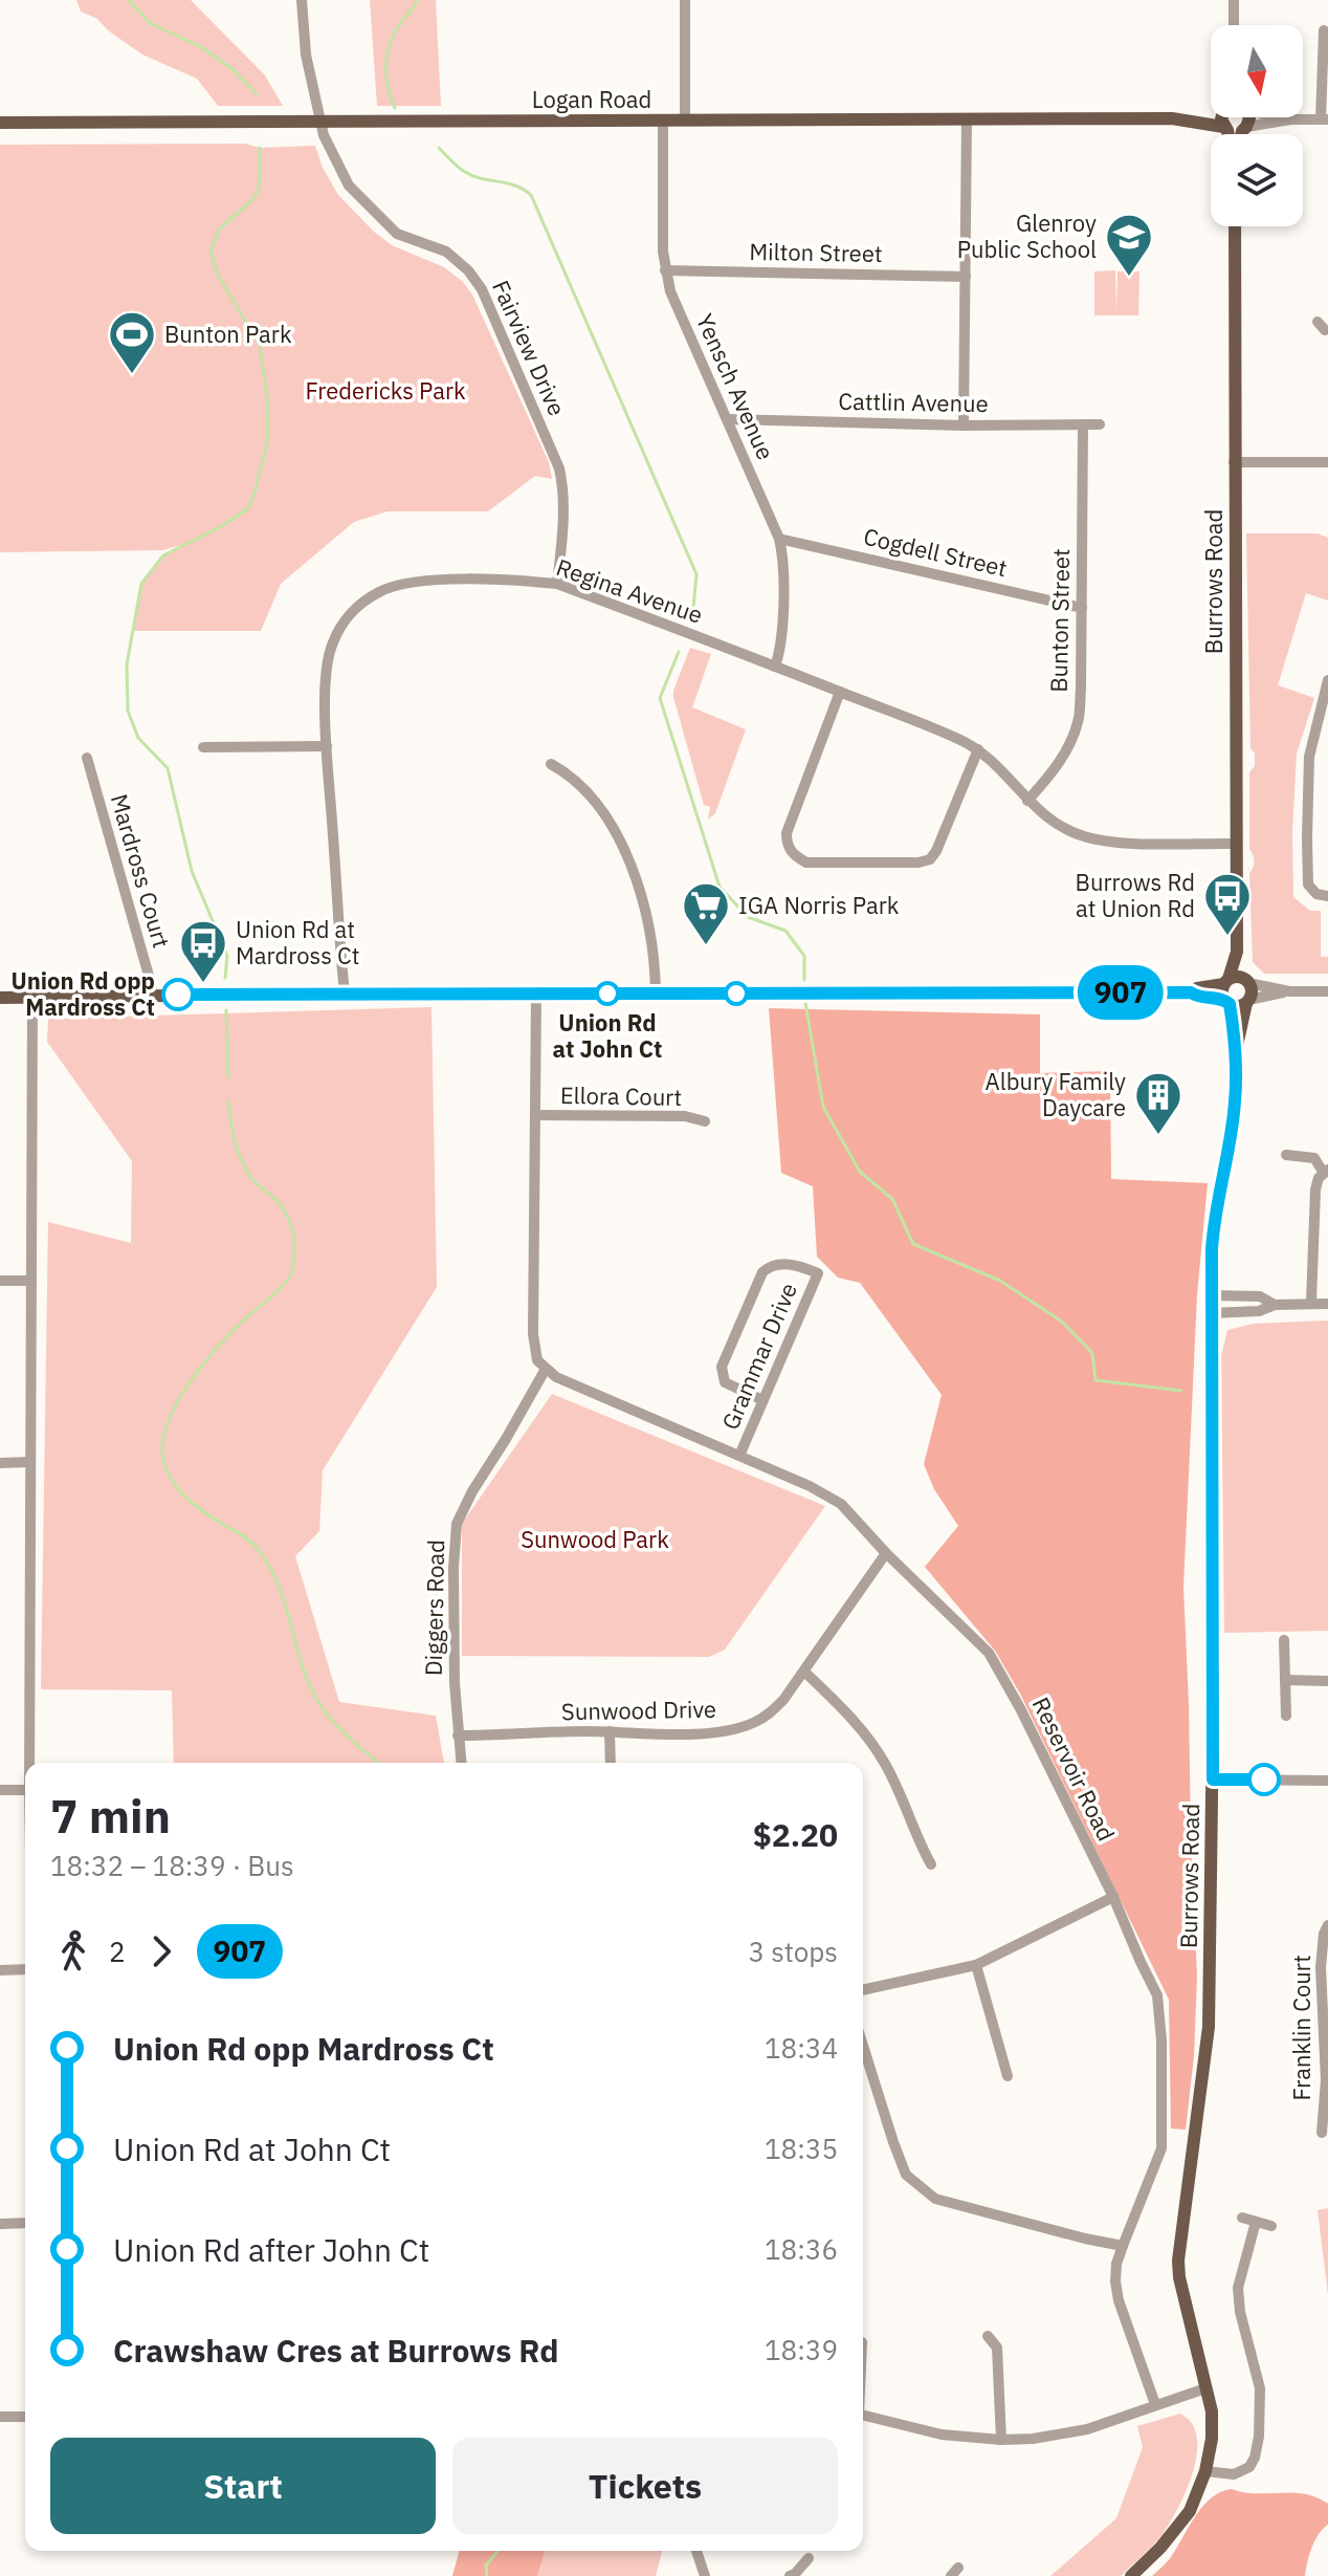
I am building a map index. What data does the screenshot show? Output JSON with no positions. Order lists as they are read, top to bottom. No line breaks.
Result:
{"streets":{"main road":["Logan Road","Burrows Road"],"street":["Milton Street","Fairview Drive","Yensch Avenue","Cattlin Avenue","Cogdell Street","Regina Avenue","Bunton Street","Mardross Court","Ellora Court","Grammar Drive","Diggers Road","Sunwood Drive","Reservoir Road","Franklin Court"]},"crossings":[["Logan Road","Fairview Drive"],["Logan Road","Yensch Avenue"],["Milton Street","Yensch Avenue"],["Fairview Drive","Regina Avenue"],["Yensch Avenue","Cattlin Avenue"],["Yensch Avenue","Cogdell Street"],["Yensch Avenue","Regina Avenue"],["Cattlin Avenue","Bunton Street"],["Cogdell Street","Bunton Street"],["Burrows Road","Regina Avenue"],["Regina Avenue","Bunton Street"],["Grammar Drive","Reservoir Road"],["Diggers Road","Sunwood Drive"],["Diggers Road","Reservoir Road"],["Sunwood Drive","Reservoir Road"]],"parks":["Fredericks Park","Sunwood Park"],"places":{"school or university":["Glenroy Public School"],"sports":["Bunton Park"],"bus stop":["Burrows Rd at Union Rd","Union Rd at Mardross Ct"],"supermarket":["IGA Norris Park"],"other":["Union Rd at John Ct","Union Rd opp Mardross Ct"],"building":["Albury Family Daycare"]},"lines":["bus line 907"],"north":"bottom","page":{"on_map":"907","heading":["7 min","18:32 – 18:39 · Bus","$2.20"],"legs":["2","907","3 stops"],"list":[{"name":"Union Rd opp Mardross Ct","value":"18:34"},{"name":"Union Rd at John Ct","value":"18:35"},{"name":"Union Rd after John Ct","value":"18:36"},{"name":"Crawshaw Cres at Burrows Rd","value":"18:39"}],"buttons":["Start","Tickets"]}}
